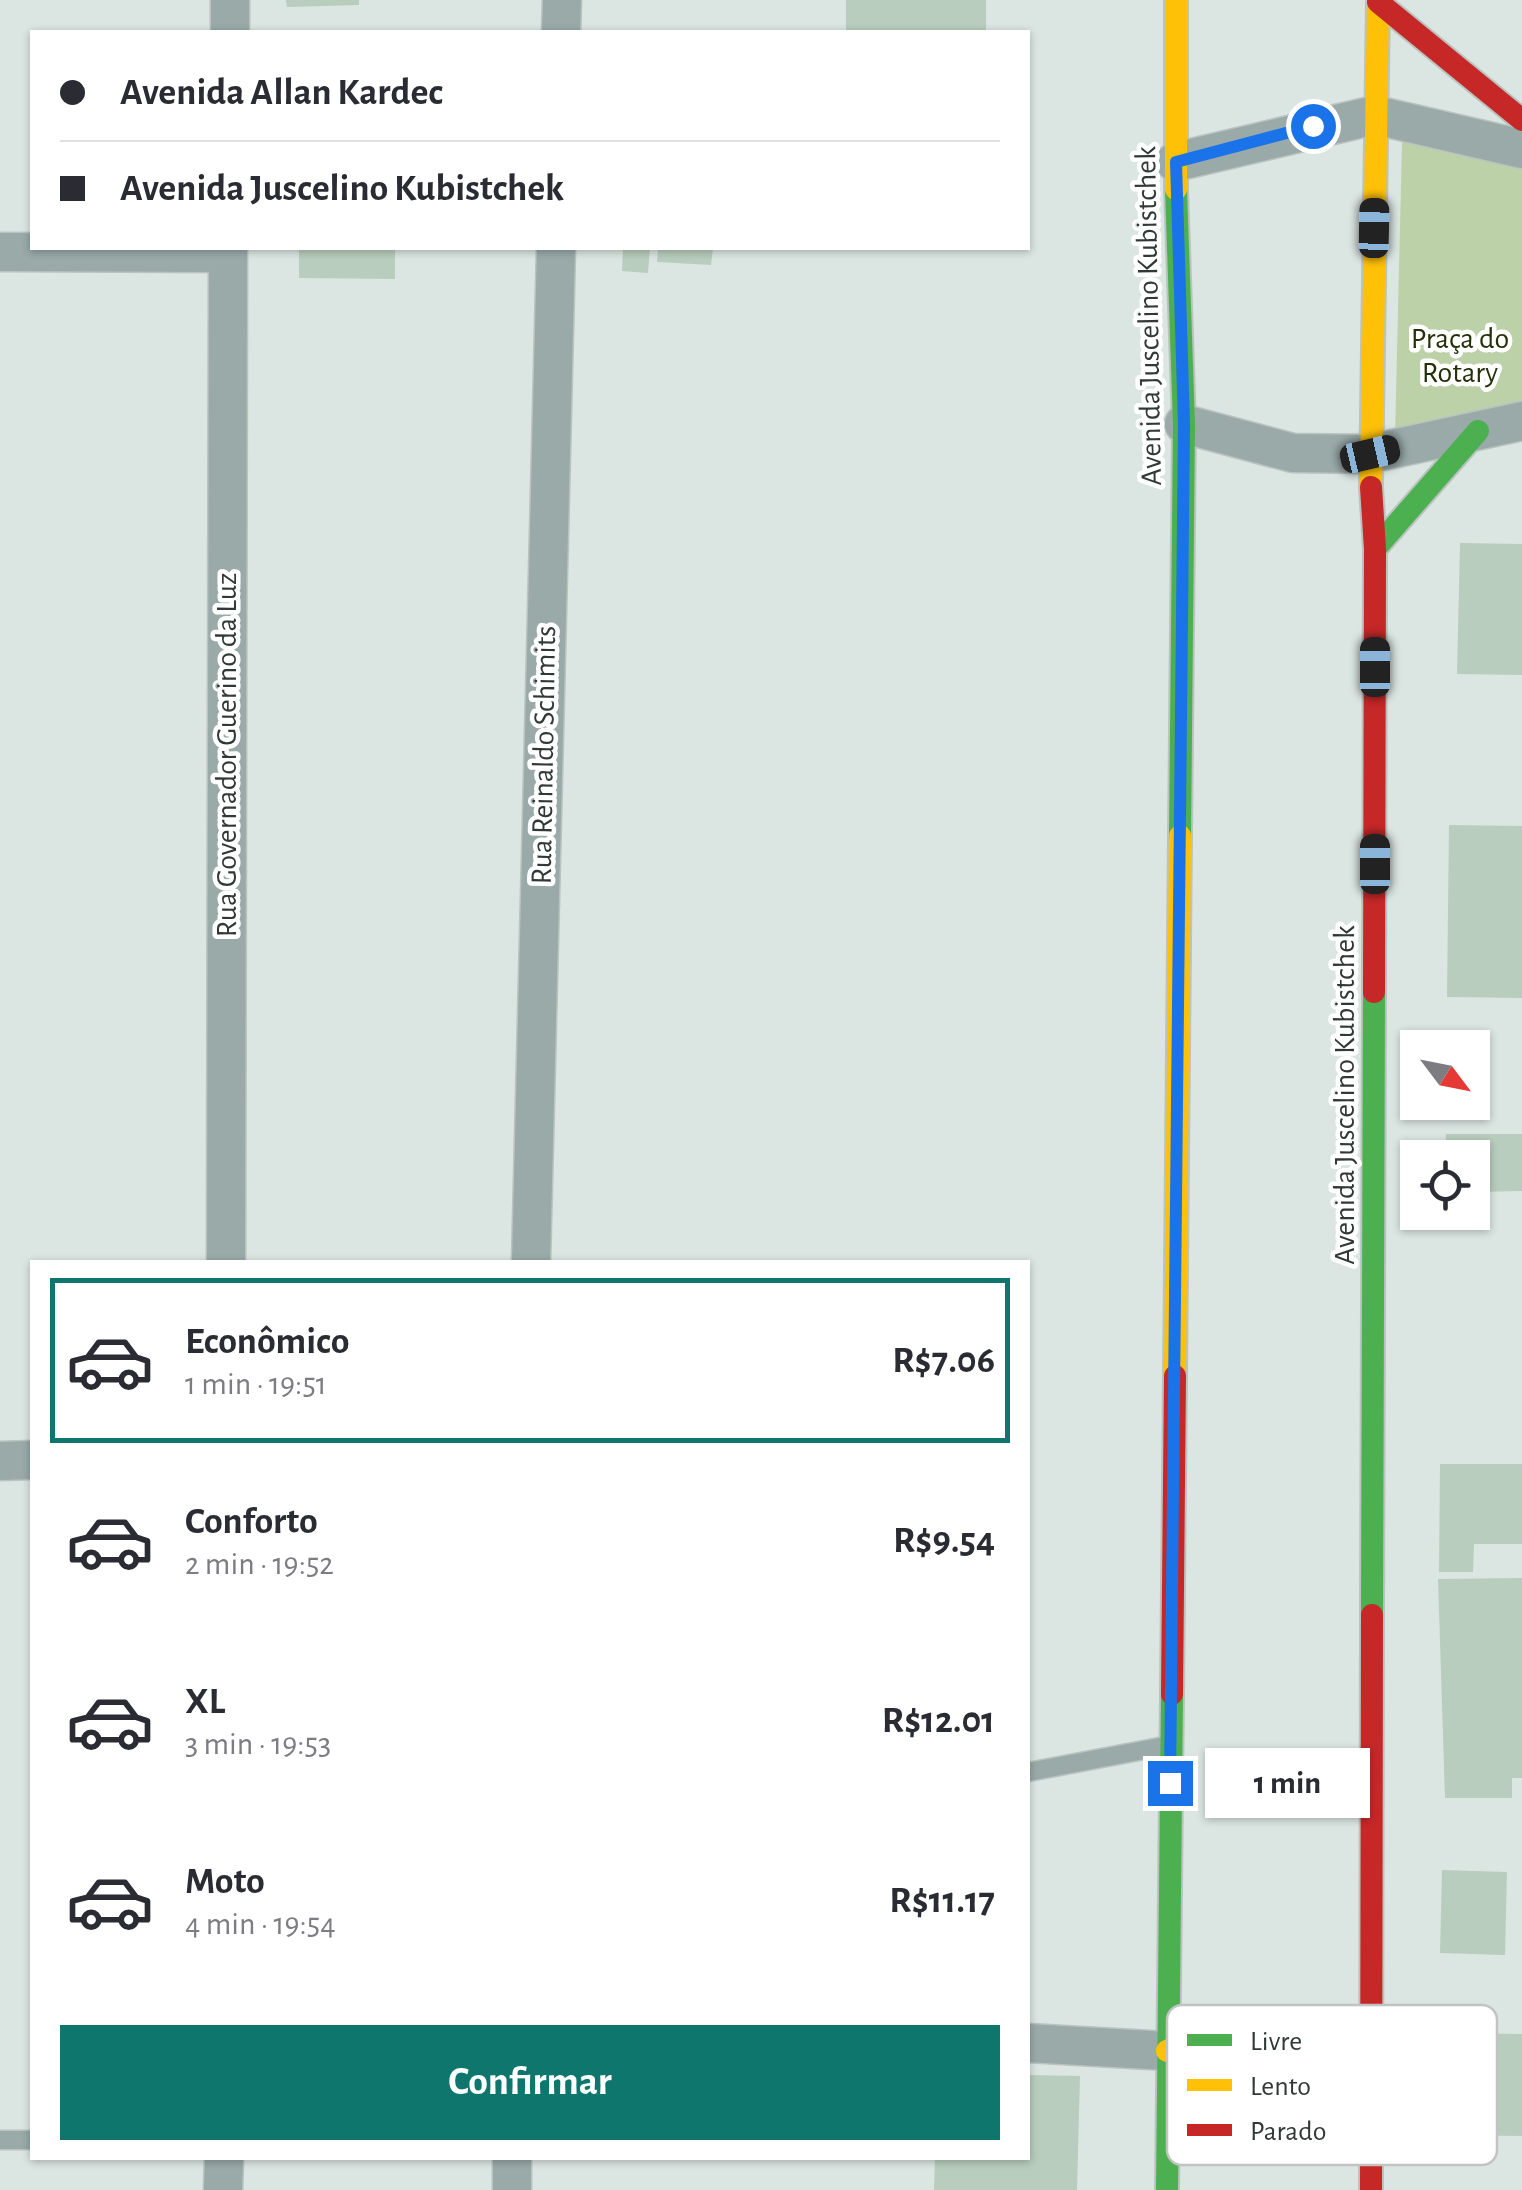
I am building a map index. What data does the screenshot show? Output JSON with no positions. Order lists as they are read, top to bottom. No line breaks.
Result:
{"streets":{"main road":["Avenida Juscelino Kubistchek"],"street":["Rua Governador Guerino da Luz","Rua Reinaldo Schimits"]},"parks":["Praça do Rotary"],"legend":["Livre","Lento","Parado"],"north":"bottom right","page":{"banner":["Avenida Allan Kardec","Avenida Juscelino Kubistchek"],"list":[{"name":"Econômico","note":"1 min · 19:51","value":"R$7.06"},{"name":"Conforto","note":"2 min · 19:52","value":"R$9.54"},{"name":"XL","note":"3 min · 19:53","value":"R$12.01"},{"name":"Moto","note":"4 min · 19:54","value":"R$11.17"}],"bubble":"1 min","buttons":"Confirmar"}}
